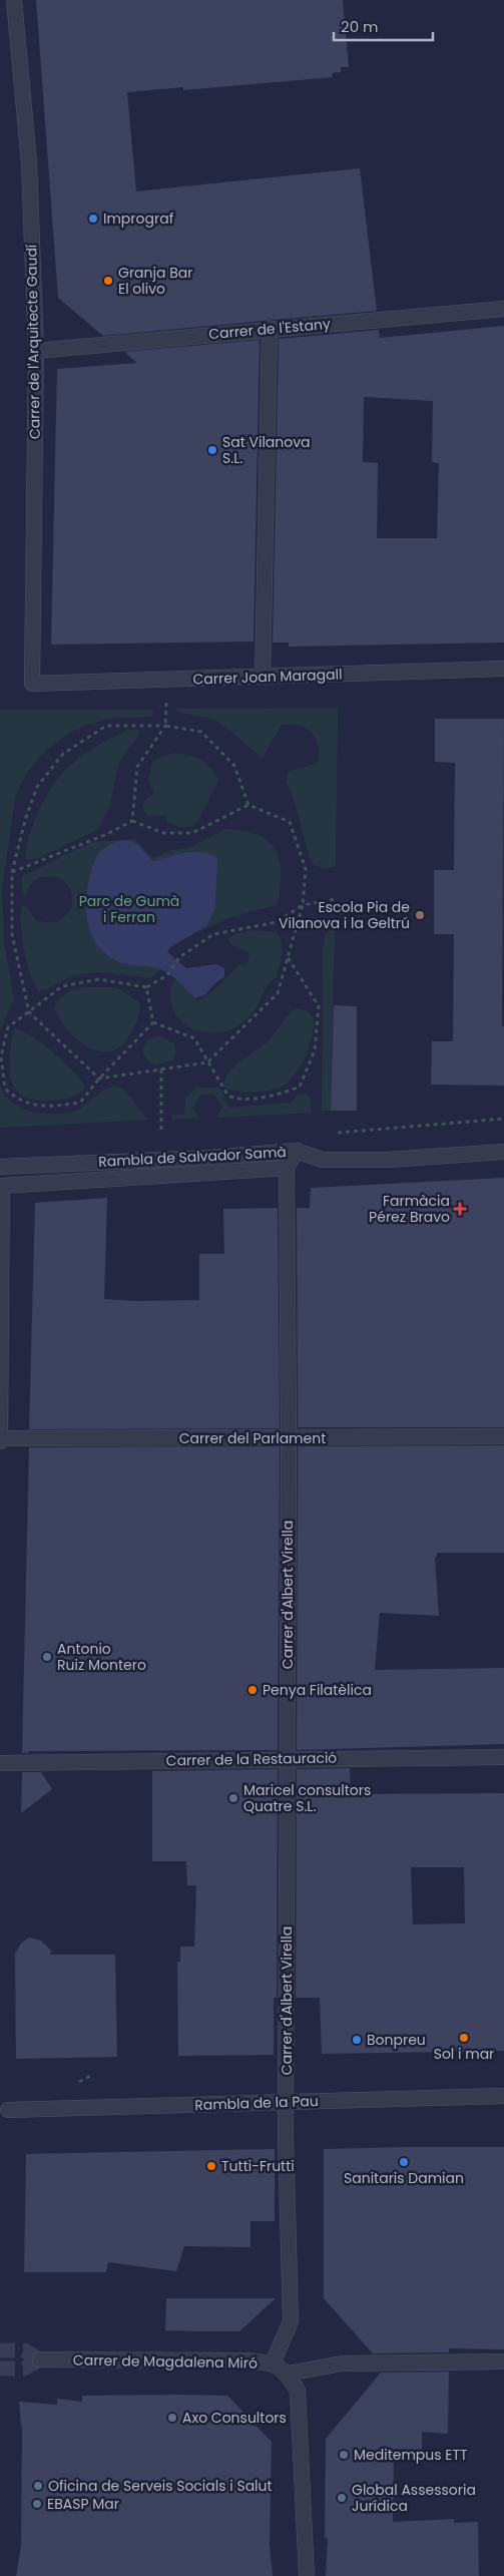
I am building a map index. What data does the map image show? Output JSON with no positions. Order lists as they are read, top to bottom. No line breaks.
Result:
{"streets":{"street":["Carrer de l'Estany","Carrer de l'Arquitecte Gaudí","Carrer Joan Maragall","Rambla de Salvador Samà","Carrer del Parlament","Carrer d'Albert Virella","Carrer de la Restauració","Rambla de la Pau","Carrer de Magdalena Miró"]},"crossings":[["Carrer de l'Estany","Carrer de l'Arquitecte Gaudí"],["Carrer de l'Arquitecte Gaudí","Carrer Joan Maragall"],["Rambla de Salvador Samà","Carrer del Parlament"],["Rambla de Salvador Samà","Carrer d'Albert Virella"],["Carrer del Parlament","Carrer d'Albert Virella"],["Carrer d'Albert Virella","Carrer de la Restauració"],["Carrer d'Albert Virella","Rambla de la Pau"],["Carrer d'Albert Virella","Carrer de Magdalena Miró"]],"parks":["Parc de Gumà i Ferran"],"places":{"other":["Imprograf","Granja Bar El olivo","Sat Vilanova S.L.","Escola Pia de Vilanova i la Geltrú","Antonio Ruiz Montero","Penya Filatèlica","Maricel consultors Quatre S.L.","Sol i mar","Bonpreu","Sanitaris Damian","Tutti-Frutti","Axo Consultors","Meditempus ETT","Oficina de Serveis Socials i Salut","Global Assessoria Jurídica","EBASP Mar"],"health":["Farmàcia Pérez Bravo"]},"scale_bar":"20 m"}
